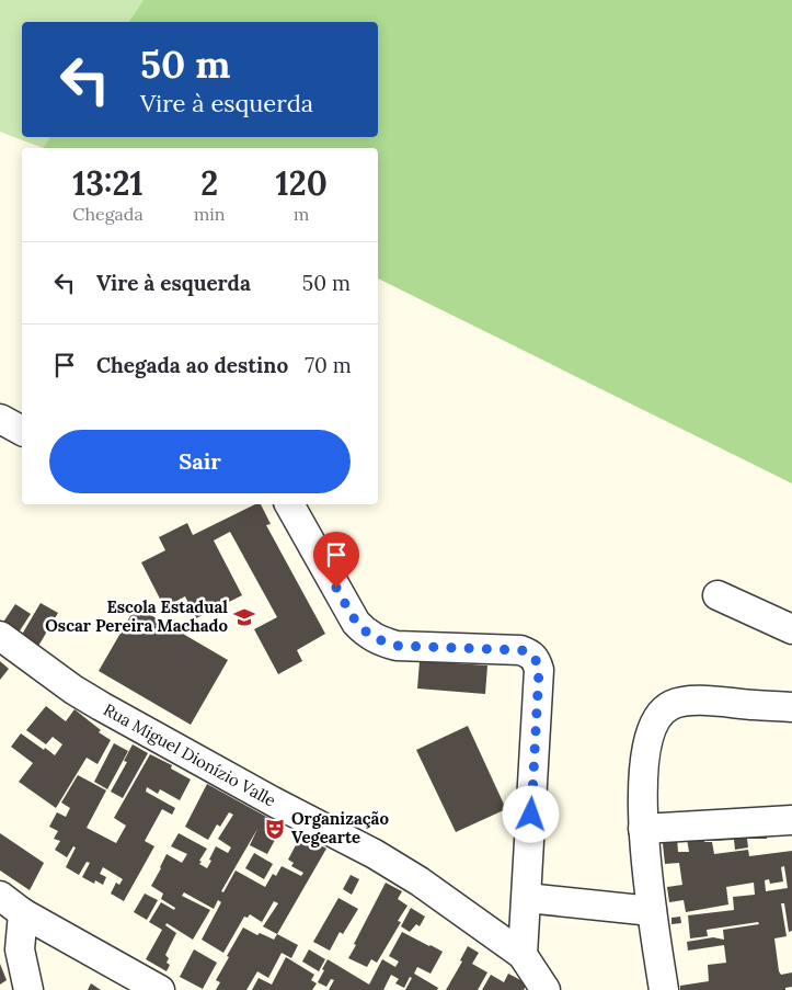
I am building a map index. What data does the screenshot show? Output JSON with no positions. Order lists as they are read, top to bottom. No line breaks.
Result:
{"streets":{"street":["Rua Miguel Dionízio Valle"]},"places":{"school or university":["Escola Estadual Oscar Pereira Machado"],"theatre":["Organização Vegearte"]},"page":{"turn":["50 m","Vire à esquerda"],"eta":["13:21","Chegada","2","min","120","m"],"list":[{"name":"Vire à esquerda","value":"50 m"},{"name":"Chegada ao destino","value":"70 m"}],"buttons":"Sair"}}
